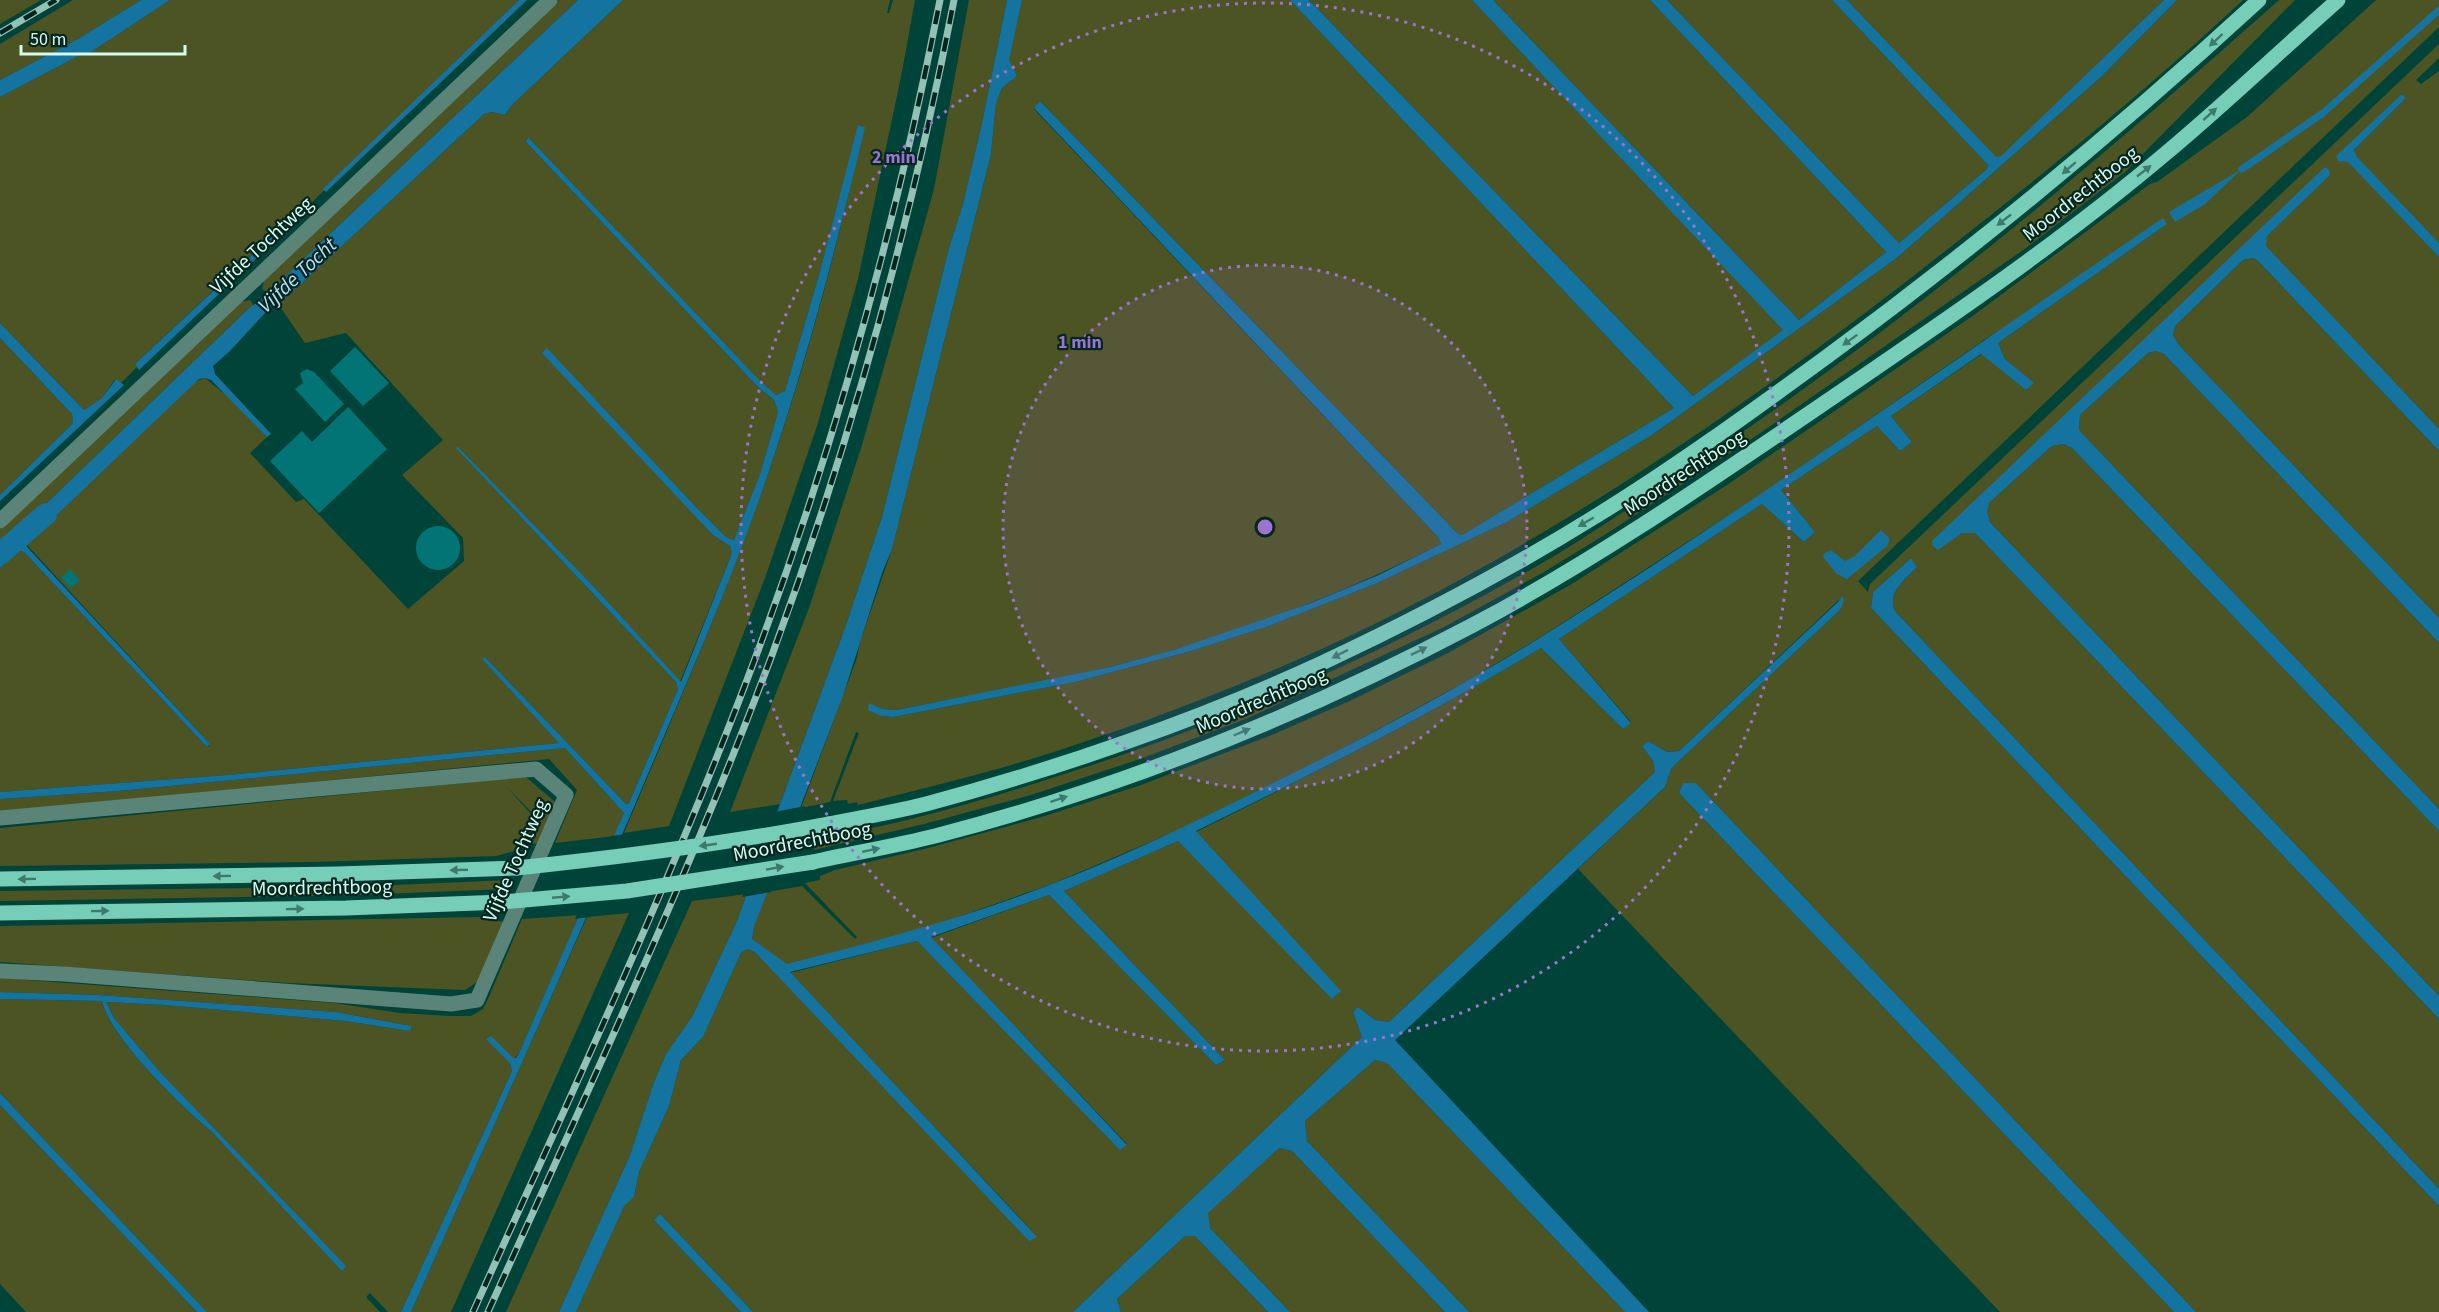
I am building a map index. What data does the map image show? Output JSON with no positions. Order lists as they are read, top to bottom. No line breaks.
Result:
{"streets":{"main road":["Moordrechtboog"],"street":["Vijfde Tochtweg"]},"water":["Vijfde Tocht"],"scale_bar":"50 m","rings":["2 min","1 min"]}
